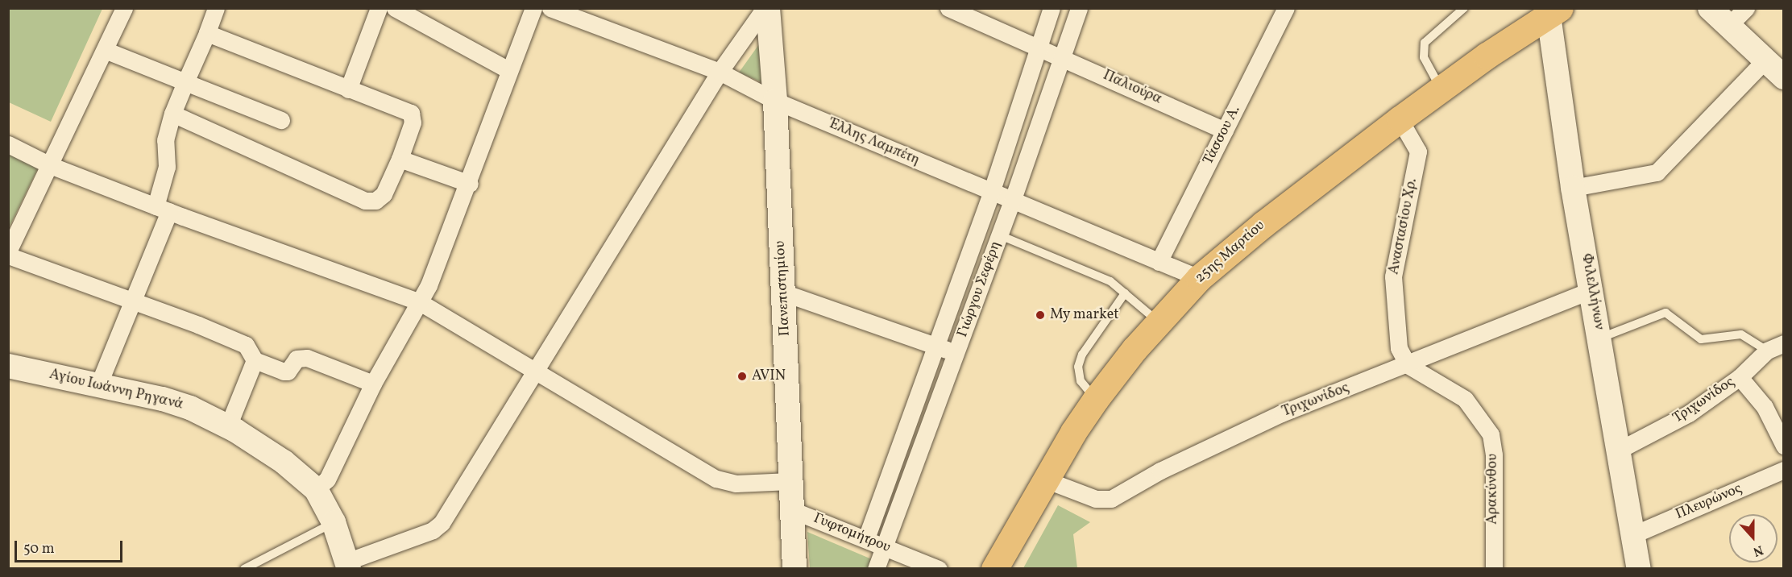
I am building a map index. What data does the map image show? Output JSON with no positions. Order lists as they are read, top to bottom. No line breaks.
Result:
{"streets":{"main road":["25ης Μαρτίου"],"street":["Παλιούρα","Τάσσου Α.","Έλλης Λαμπέτη","Αναστασίου Χρ.","Πανεπιστημίου","Γιώργου Σεφέρη","Φιλελλήνων","Αγίου Ιωάννη Ρηγανά","Τριχωνίδος","Αρακύνθου","Πλευρώνος","Γυφτομήτρου"]},"crossings":[["Παλιούρα","Τάσσου Α."],["Παλιούρα","Γιώργου Σεφέρη"],["Τάσσου Α.","Έλλης Λαμπέτη"],["Έλλης Λαμπέτη","25ης Μαρτίου"],["Έλλης Λαμπέτη","Πανεπιστημίου"],["Έλλης Λαμπέτη","Γιώργου Σεφέρη"],["Αναστασίου Χρ.","25ης Μαρτίου"],["Αναστασίου Χρ.","Τριχωνίδος"],["Αναστασίου Χρ.","Αρακύνθου"],["25ης Μαρτίου","Φιλελλήνων"],["25ης Μαρτίου","Τριχωνίδος"],["Πανεπιστημίου","Γυφτομήτρου"],["Γιώργου Σεφέρη","Γυφτομήτρου"],["Φιλελλήνων","Τριχωνίδος"],["Φιλελλήνων","Πλευρώνος"],["Τριχωνίδος","Αρακύνθου"]],"places":["My market","AVIN"],"scale_bar":"50 m","north":"bottom"}
